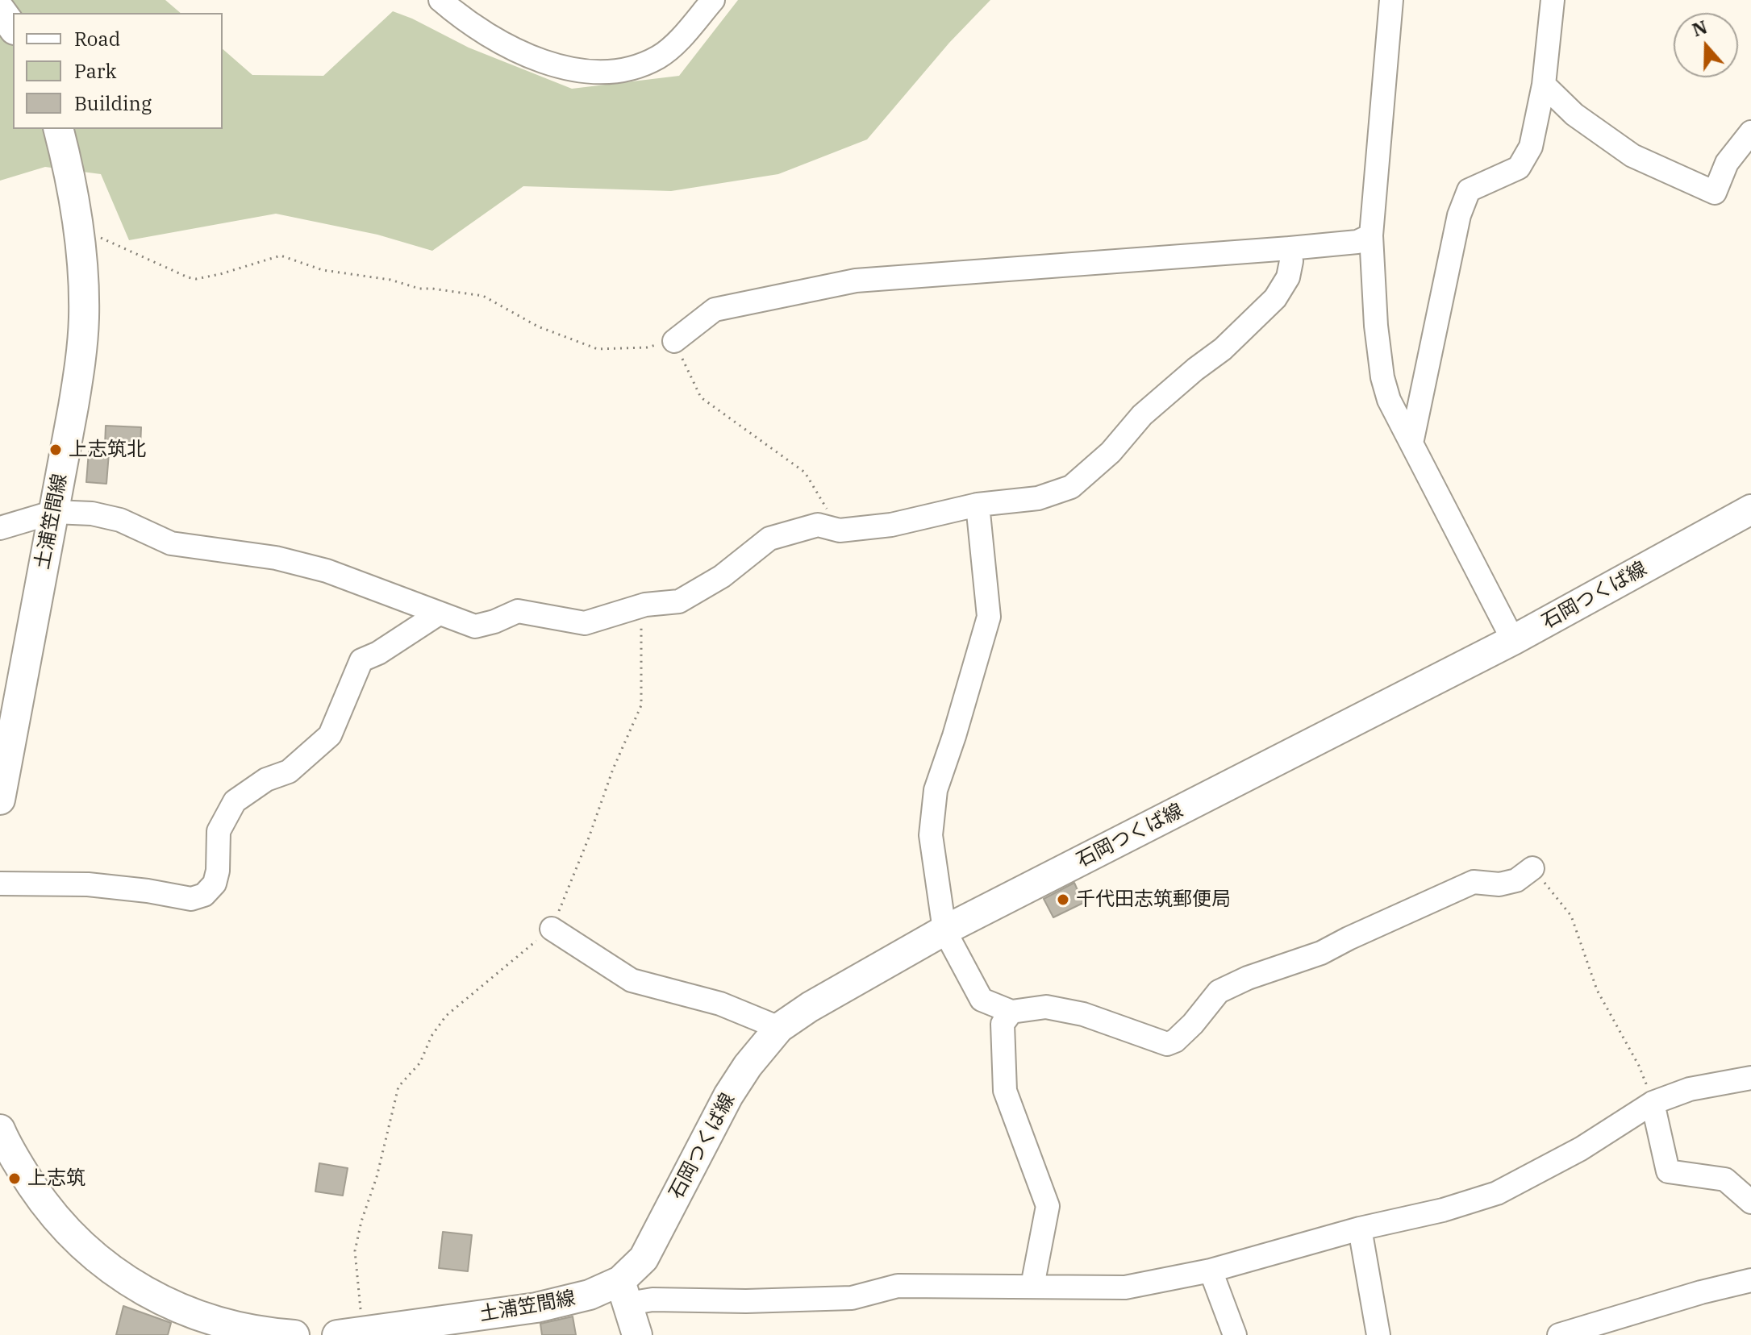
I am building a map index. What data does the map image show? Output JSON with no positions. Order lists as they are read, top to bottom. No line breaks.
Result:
{"streets":{"main road":["土浦笠間線","石岡つくば線"]},"crossings":[["土浦笠間線","石岡つくば線"]],"places":["上志筑北","千代田志筑郵便局","上志筑"],"legend":["Road","Park","Building"],"north":"top"}
